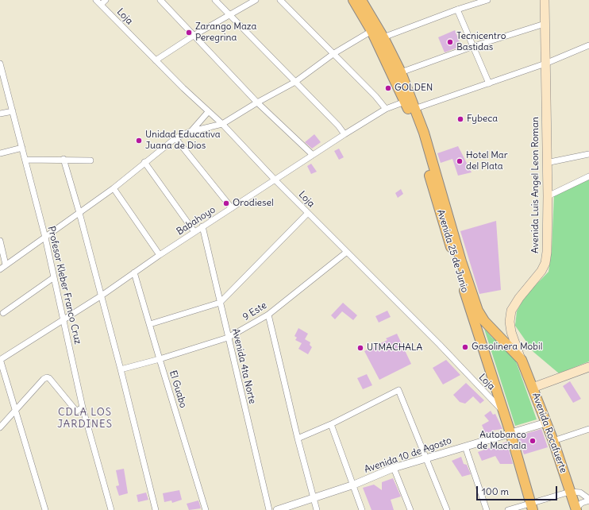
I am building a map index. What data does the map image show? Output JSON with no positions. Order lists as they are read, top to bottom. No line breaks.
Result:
{"streets":{"main road":["Avenida Luis Angel Leon Roman","Avenida 25 de Junio","Avenida Rocafuerte"],"street":["Loja","Babahoyo","Profesor Kleber Franco Cruz","9 Este","Avenida 4ta Norte","El Guabo","Avenida 10 de Agosto"]},"crossings":[["Loja","Babahoyo"],["Loja","Avenida 25 de Junio"],["Loja","9 Este"],["Avenida Luis Angel Leon Roman","Avenida 25 de Junio"],["Avenida Luis Angel Leon Roman","Avenida Rocafuerte"],["Babahoyo","Avenida 25 de Junio"],["Babahoyo","Profesor Kleber Franco Cruz"],["Babahoyo","Avenida 4ta Norte"],["Babahoyo","El Guabo"],["Avenida 25 de Junio","Avenida Rocafuerte"],["Avenida 25 de Junio","Avenida 10 de Agosto"],["9 Este","Avenida 4ta Norte"],["9 Este","El Guabo"],["Avenida Rocafuerte","Avenida 10 de Agosto"]],"districts":["CDLA LOS JARDINES"],"places":["Zarango Maza Peregrina","Tecnicentro Bastidas","GOLDEN","Fybeca","Unidad Educativa Juana de Dios","Hotel Mar del Plata","Orodiesel","Gasolinera Mobil","UTMACHALA","Autobanco de Machala"],"scale_bar":"100 m"}
